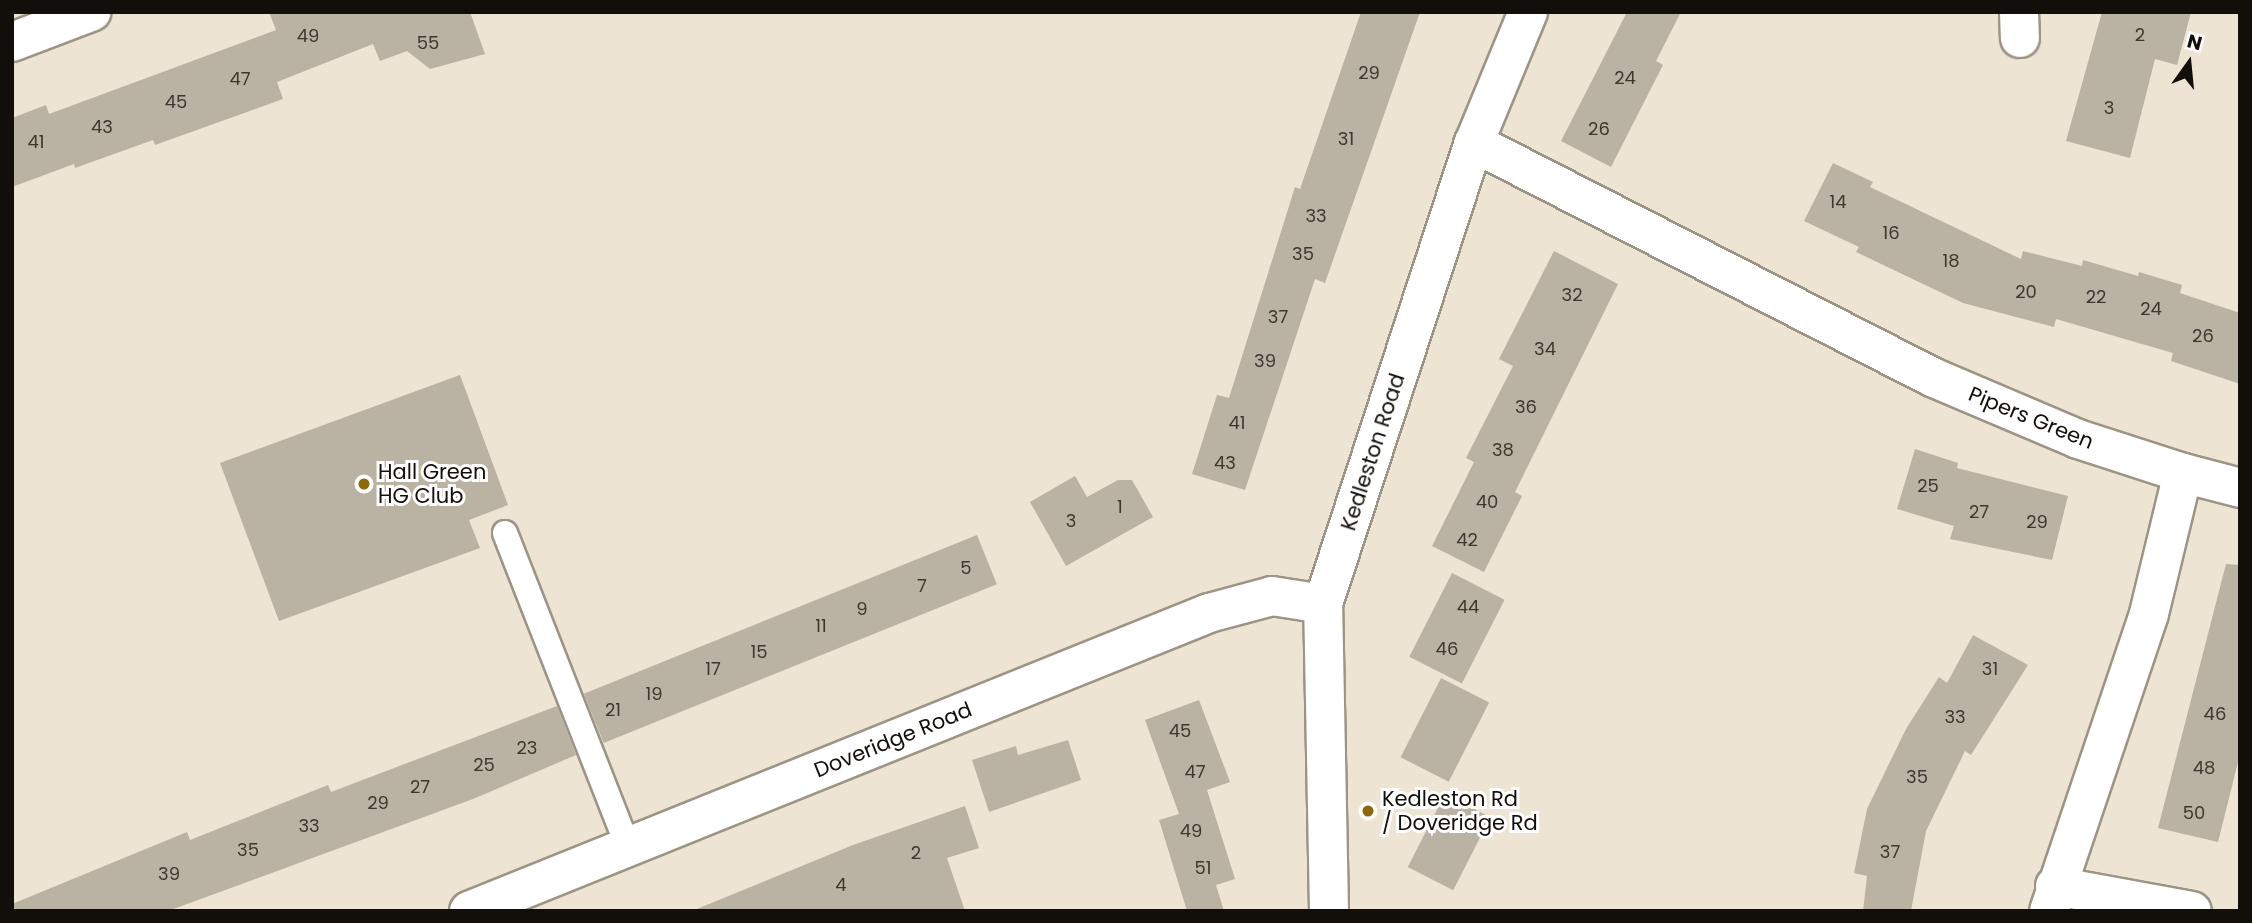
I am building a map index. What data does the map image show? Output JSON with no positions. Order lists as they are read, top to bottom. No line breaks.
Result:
{"streets":{"street":["Pipers Green","Kedleston Road","Doveridge Road"]},"crossings":[["Pipers Green","Kedleston Road"],["Kedleston Road","Doveridge Road"]],"places":["Hall Green HG Club","Kedleston Rd / Doveridge Rd"],"house_numbers":["2","49","55","29","24","47","45","3","43","26","31","41","14","33","16","35","18","20","32","22","24","37","26","34","39","36","41","38","43","25","40","1","27","3","29","42","5","7","44","9","11","46","15","17","31","19","21","46","33","45","23","25","48","47","35","27","29","50","33","49","35","37","2","51","39","4"],"north":"top"}
